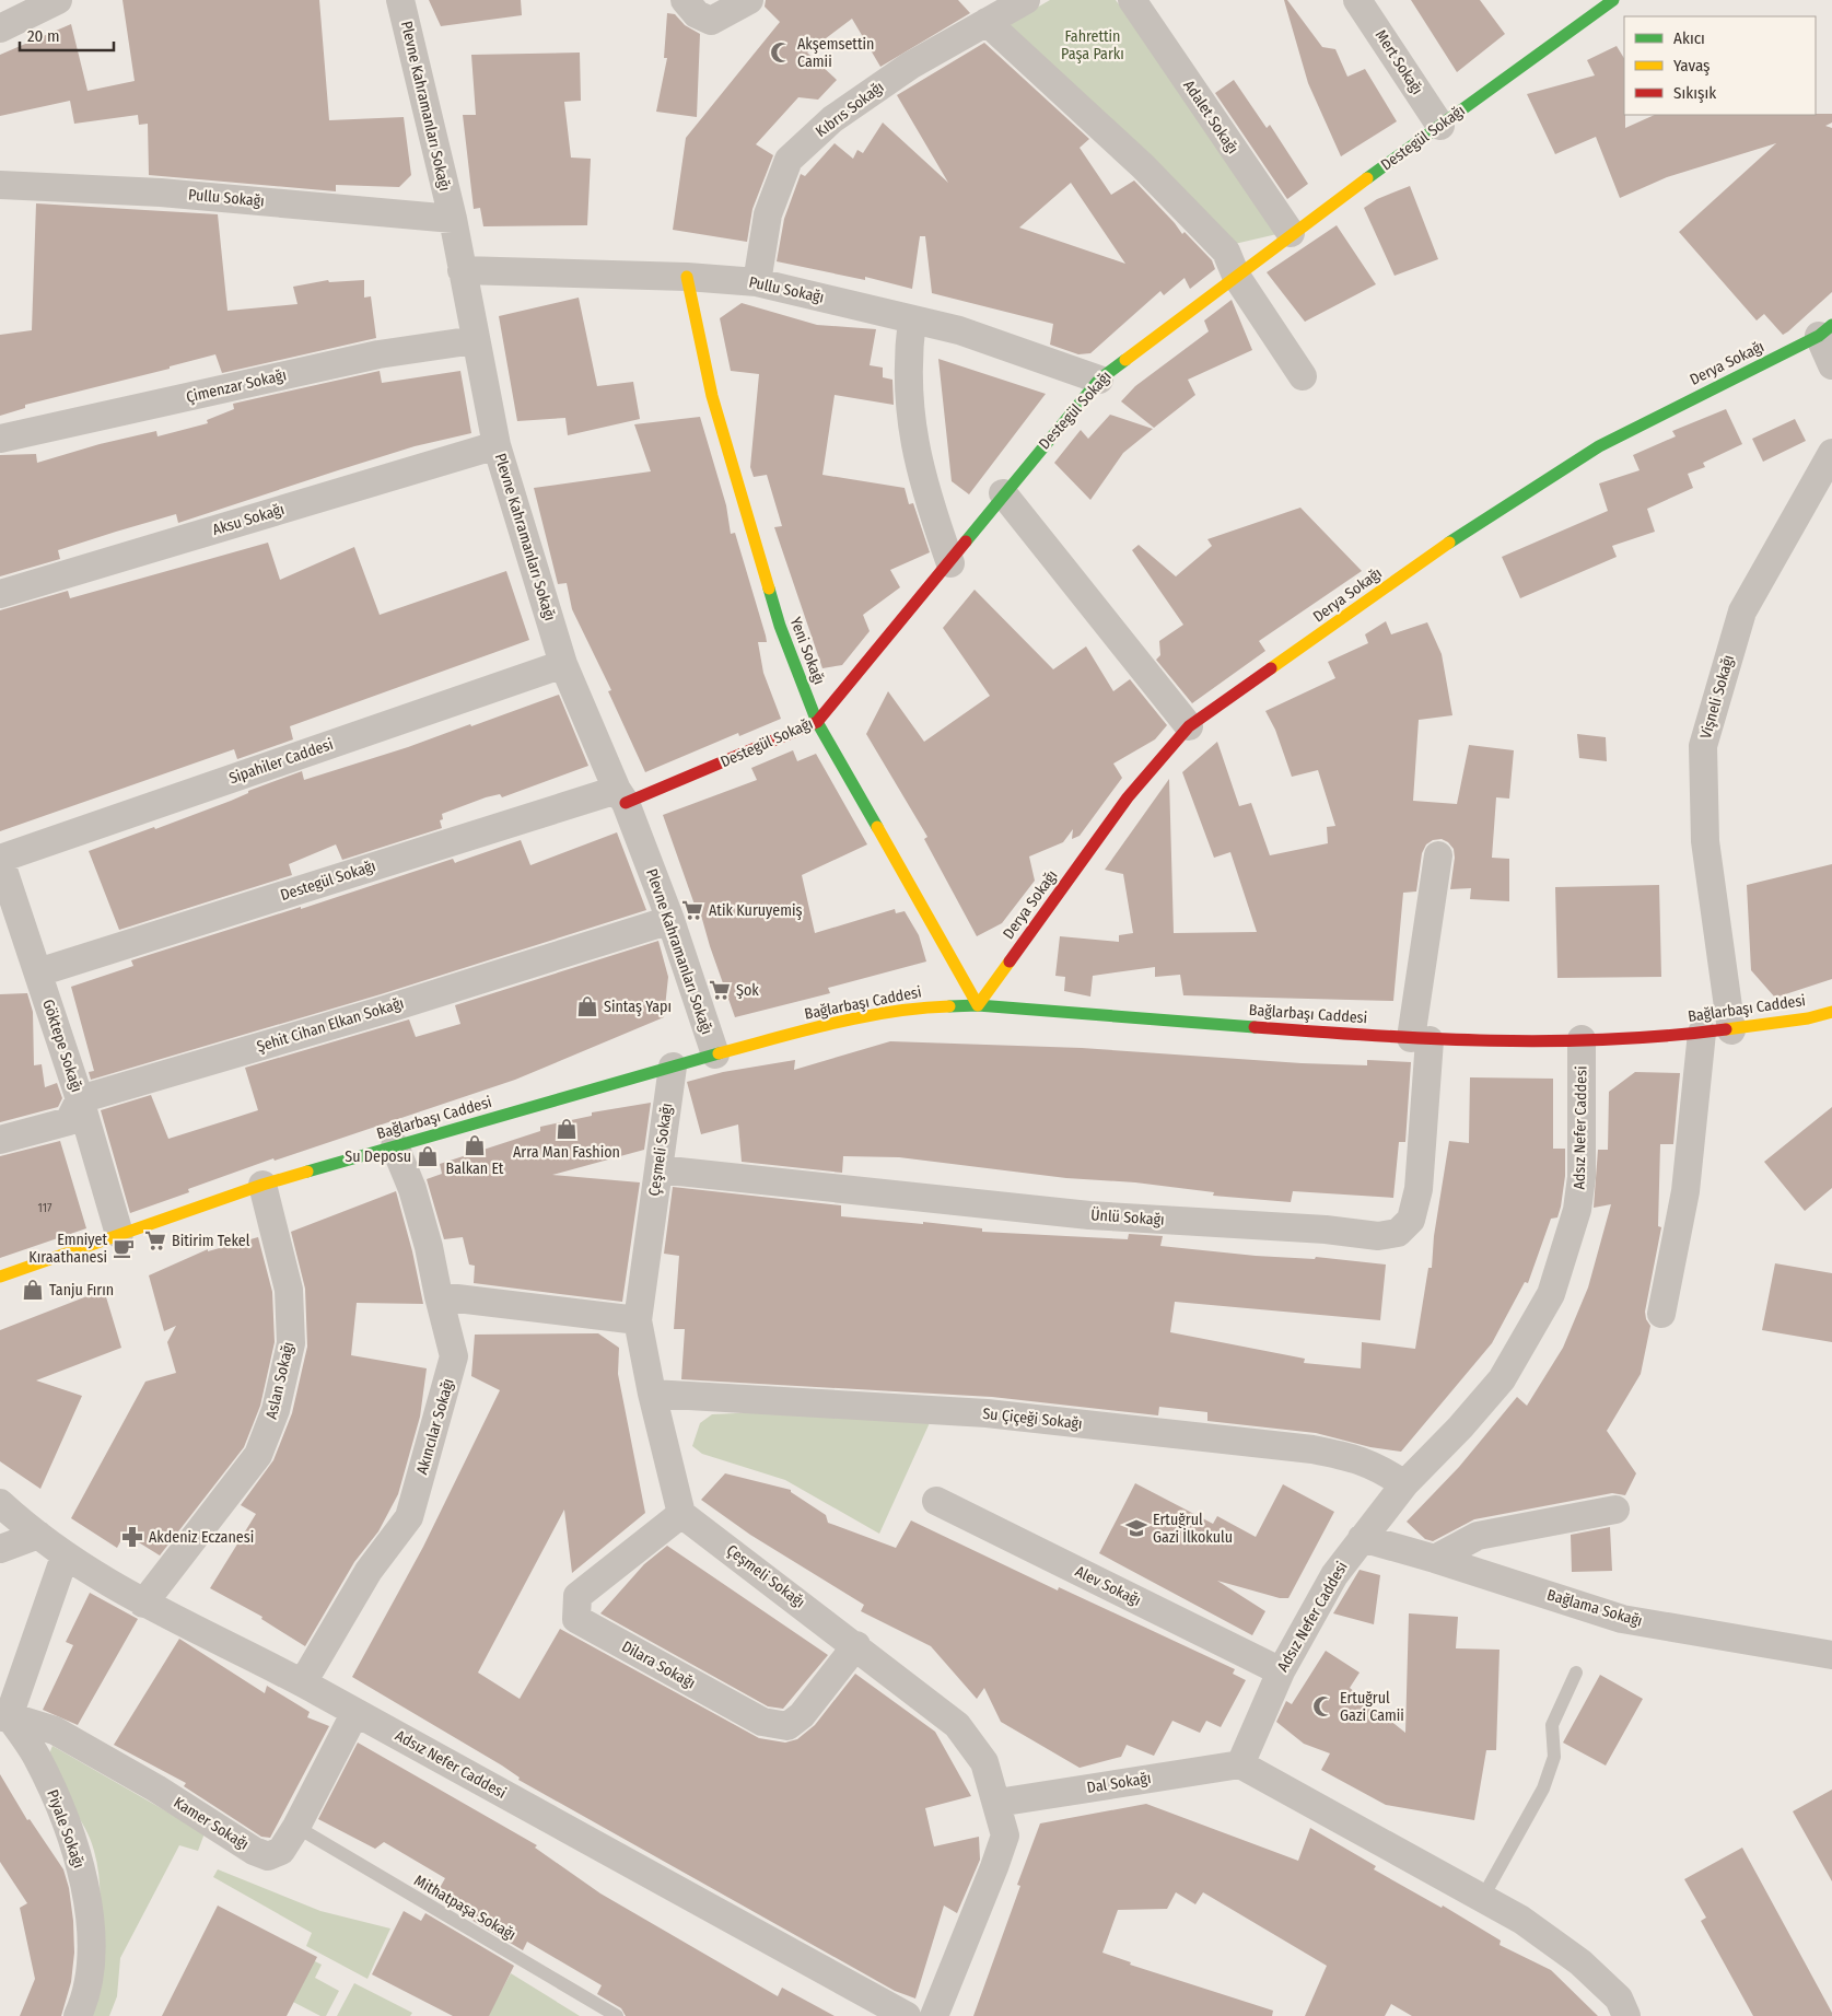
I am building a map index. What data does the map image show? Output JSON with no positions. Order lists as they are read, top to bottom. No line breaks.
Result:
{"streets":{"street":["Mert Sokağı","Plevne Kahramanları Sokağı","Kıbrıs Sokağı","Adalet Sokağı","Destegül Sokağı","Pullu Sokağı","Derya Sokağı","Çimenzar Sokağı","Aksu Sokağı","Yeni Sokağı","Vişneli Sokağı","Sipahiler Caddesi","Bağlarbaşı Caddesi","Şehit Cihan Elkan Sokağı","Göktepe Sokağı","Adsız Nefer Caddesi","Çeşmeli Sokağı","Ünlü Sokağı","Aslan Sokağı","Su Çiçeği Sokağı","Akıncılar Sokağı","Alev Sokağı","Bağlama Sokağı","Dilara Sokağı","Dal Sokağı","Kamer Sokağı","Piyale Sokağı"],"lane":["Mithatpaşa Sokağı"]},"crossings":[["Mert Sokağı","Destegül Sokağı"],["Plevne Kahramanları Sokağı","Destegül Sokağı"],["Plevne Kahramanları Sokağı","Pullu Sokağı"],["Plevne Kahramanları Sokağı","Çimenzar Sokağı"],["Plevne Kahramanları Sokağı","Aksu Sokağı"],["Plevne Kahramanları Sokağı","Sipahiler Caddesi"],["Plevne Kahramanları Sokağı","Bağlarbaşı Caddesi"],["Plevne Kahramanları Sokağı","Şehit Cihan Elkan Sokağı"],["Kıbrıs Sokağı","Pullu Sokağı"],["Adalet Sokağı","Destegül Sokağı"],["Destegül Sokağı","Pullu Sokağı"],["Destegül Sokağı","Yeni Sokağı"],["Destegül Sokağı","Göktepe Sokağı"],["Pullu Sokağı","Yeni Sokağı"],["Derya Sokağı","Yeni Sokağı"],["Derya Sokağı","Bağlarbaşı Caddesi"],["Yeni Sokağı","Bağlarbaşı Caddesi"],["Vişneli Sokağı","Bağlarbaşı Caddesi"],["Sipahiler Caddesi","Göktepe Sokağı"],["Bağlarbaşı Caddesi","Göktepe Sokağı"],["Bağlarbaşı Caddesi","Adsız Nefer Caddesi"],["Bağlarbaşı Caddesi","Çeşmeli Sokağı"],["Bağlarbaşı Caddesi","Ünlü Sokağı"],["Bağlarbaşı Caddesi","Aslan Sokağı"],["Bağlarbaşı Caddesi","Akıncılar Sokağı"],["Şehit Cihan Elkan Sokağı","Göktepe Sokağı"],["Adsız Nefer Caddesi","Aslan Sokağı"],["Adsız Nefer Caddesi","Su Çiçeği Sokağı"],["Adsız Nefer Caddesi","Akıncılar Sokağı"],["Adsız Nefer Caddesi","Alev Sokağı"],["Adsız Nefer Caddesi","Bağlama Sokağı"],["Adsız Nefer Caddesi","Dal Sokağı"],["Adsız Nefer Caddesi","Kamer Sokağı"],["Çeşmeli Sokağı","Ünlü Sokağı"],["Çeşmeli Sokağı","Su Çiçeği Sokağı"],["Çeşmeli Sokağı","Dilara Sokağı"],["Çeşmeli Sokağı","Dal Sokağı"],["Kamer Sokağı","Piyale Sokağı"],["Kamer Sokağı","Mithatpaşa Sokağı"]],"parks":["Fahrettin Paşa Parkı"],"places":{"mosque":["Akşemsettin Camii","Ertuğrul Gazi Camii"],"supermarket":["Atik Kuruyemiş","Şok","Bitirim Tekel"],"shop":["Sintaş Yapı","Arra Man Fashion","Balkan Et","Su Deposu","Tanju Fırın"],"cafe":["Emniyet Kıraathanesi"],"school or university":["Ertuğrul Gazi İlkokulu"],"pharmacy":["Akdeniz Eczanesi"]},"house_numbers":["117"],"legend":["Akıcı","Yavaş","Sıkışık"],"scale_bar":"20 m"}
